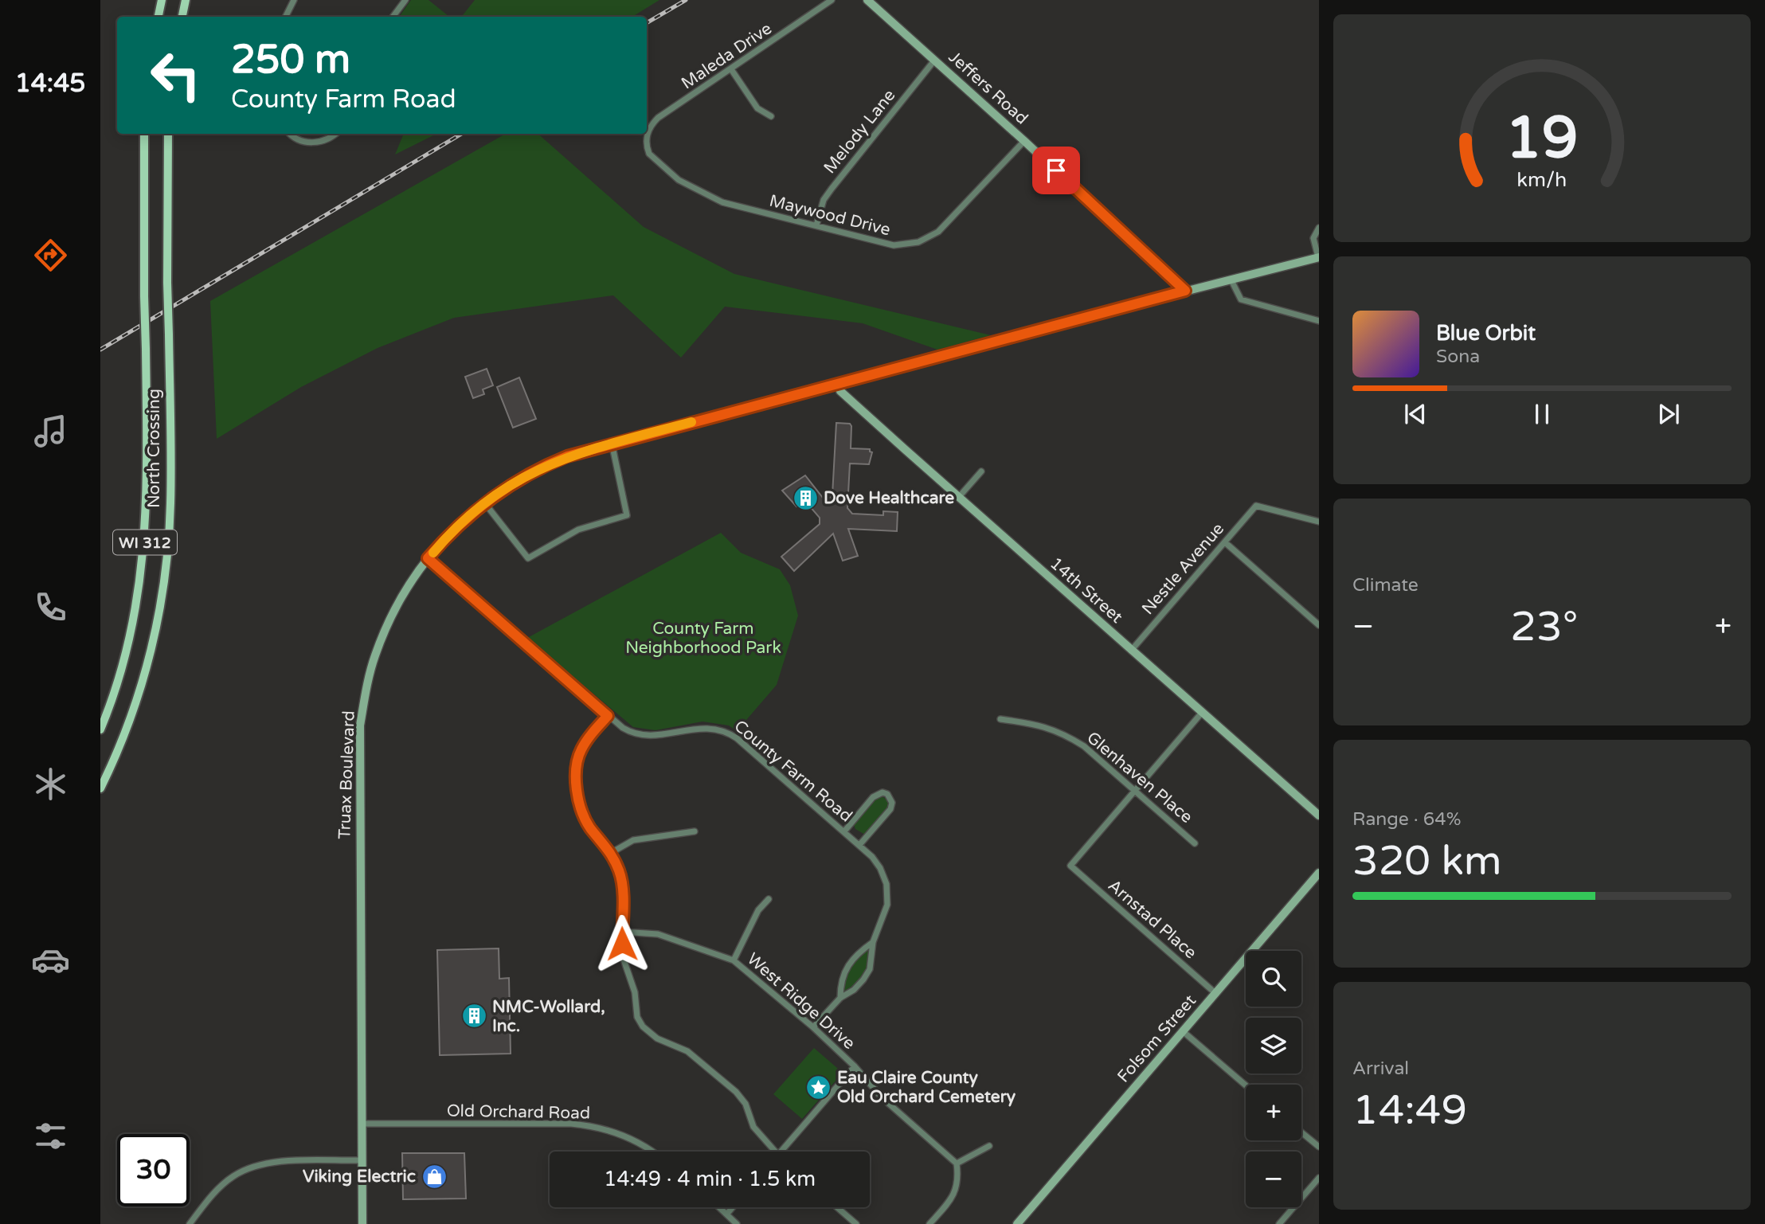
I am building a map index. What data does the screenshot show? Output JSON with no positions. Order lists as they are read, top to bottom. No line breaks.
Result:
{"streets":{"main road":["Jeffers Road","North Crossing","WI 312","14th Street","Truax Boulevard","Folsom Street"],"street":["Maleda Drive","Melody Lane","Maywood Drive","Nestle Avenue","County Farm Road","Glenhaven Place","Arnstad Place","West Ridge Drive","Old Orchard Road"]},"crossings":[["Maleda Drive","Maywood Drive"],["Jeffers Road","Melody Lane"],["Jeffers Road","Maywood Drive"],["Jeffers Road","Truax Boulevard"],["Melody Lane","Maywood Drive"],["Nestle Avenue","14th Street"],["14th Street","Truax Boulevard"],["County Farm Road","Truax Boulevard"],["County Farm Road","West Ridge Drive"],["Truax Boulevard","Old Orchard Road"],["Glenhaven Place","Arnstad Place"],["Arnstad Place","Folsom Street"]],"parks":["County Farm Neighborhood Park"],"places":{"building":["Dove Healthcare","NMC-Wollard, Inc."],"place":["Eau Claire County Old Orchard Cemetery"],"shop":["Viking Electric"]},"page":{"tabs":"14:45","turn":["250 m","County Farm Road"],"song":["Blue Orbit","Sona"],"tile":["Climate",["Range · 64%","320 km"],["Arrival","14:49"]],"heat":["−","23°","+"],"map_buttons":["+","−"],"limit":"30","trip":"14:49 · 4 min · 1.5 km","gauge":["19","km/h"]}}
